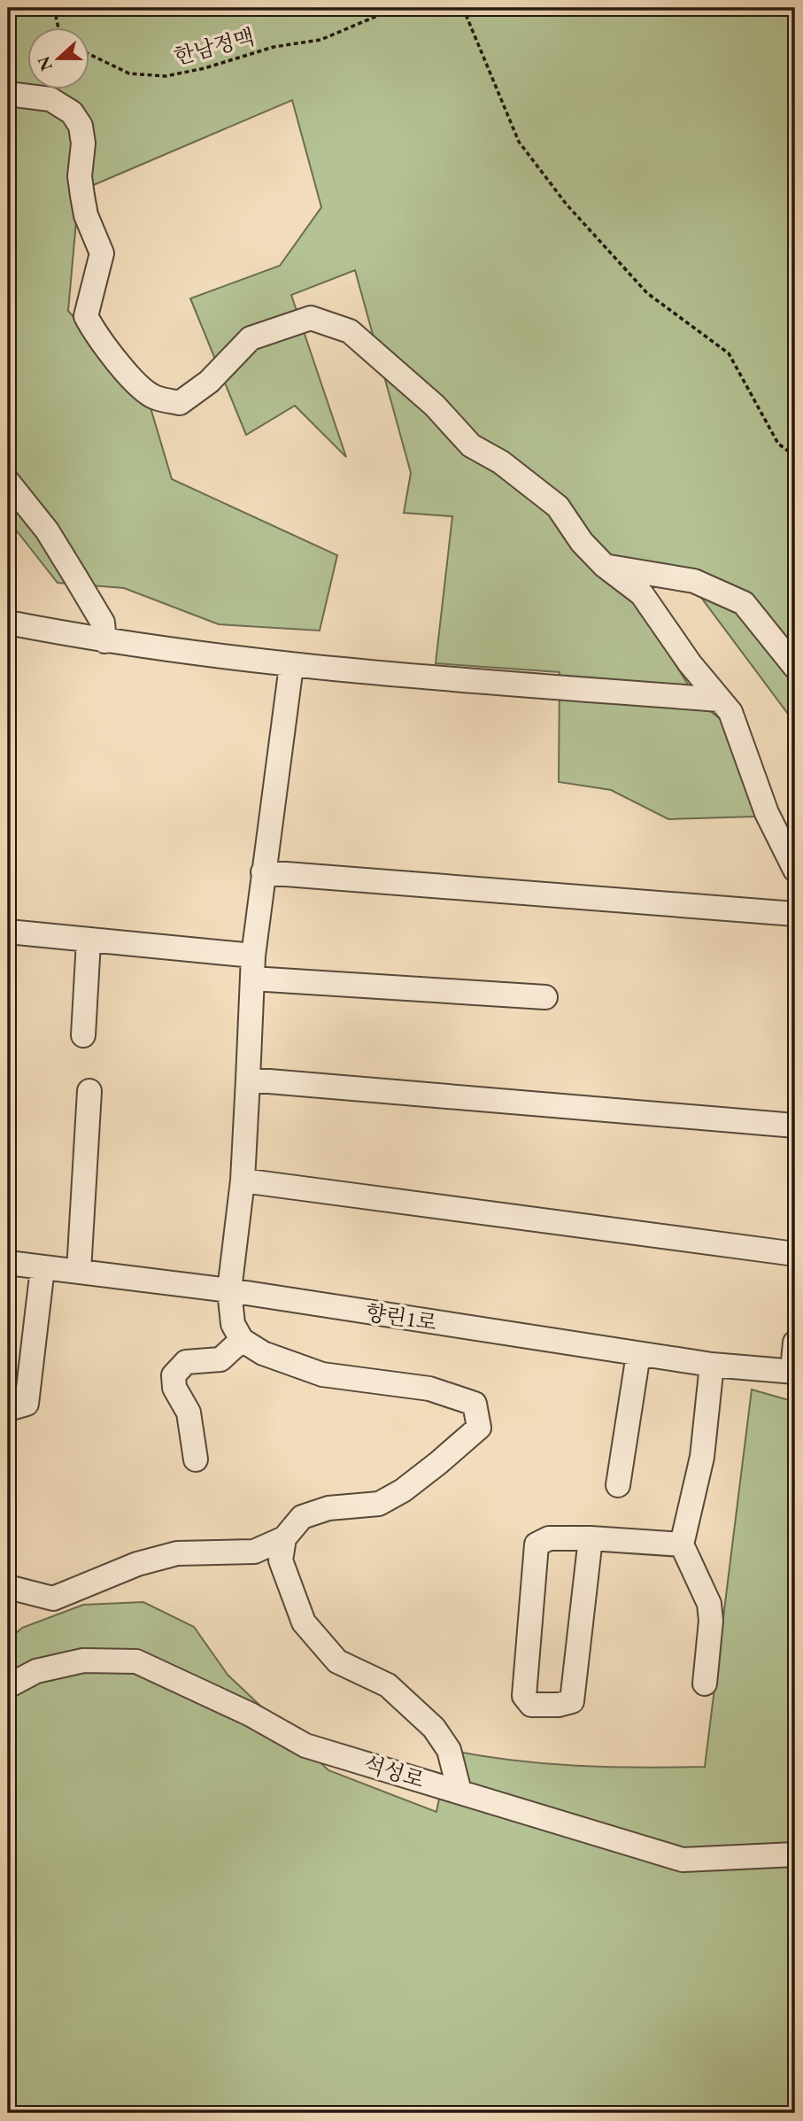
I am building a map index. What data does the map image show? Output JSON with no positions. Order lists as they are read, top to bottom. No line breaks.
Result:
{"streets":{"street":["향린1로","석성로"],"path":["한남정맥"]},"north":"left"}
